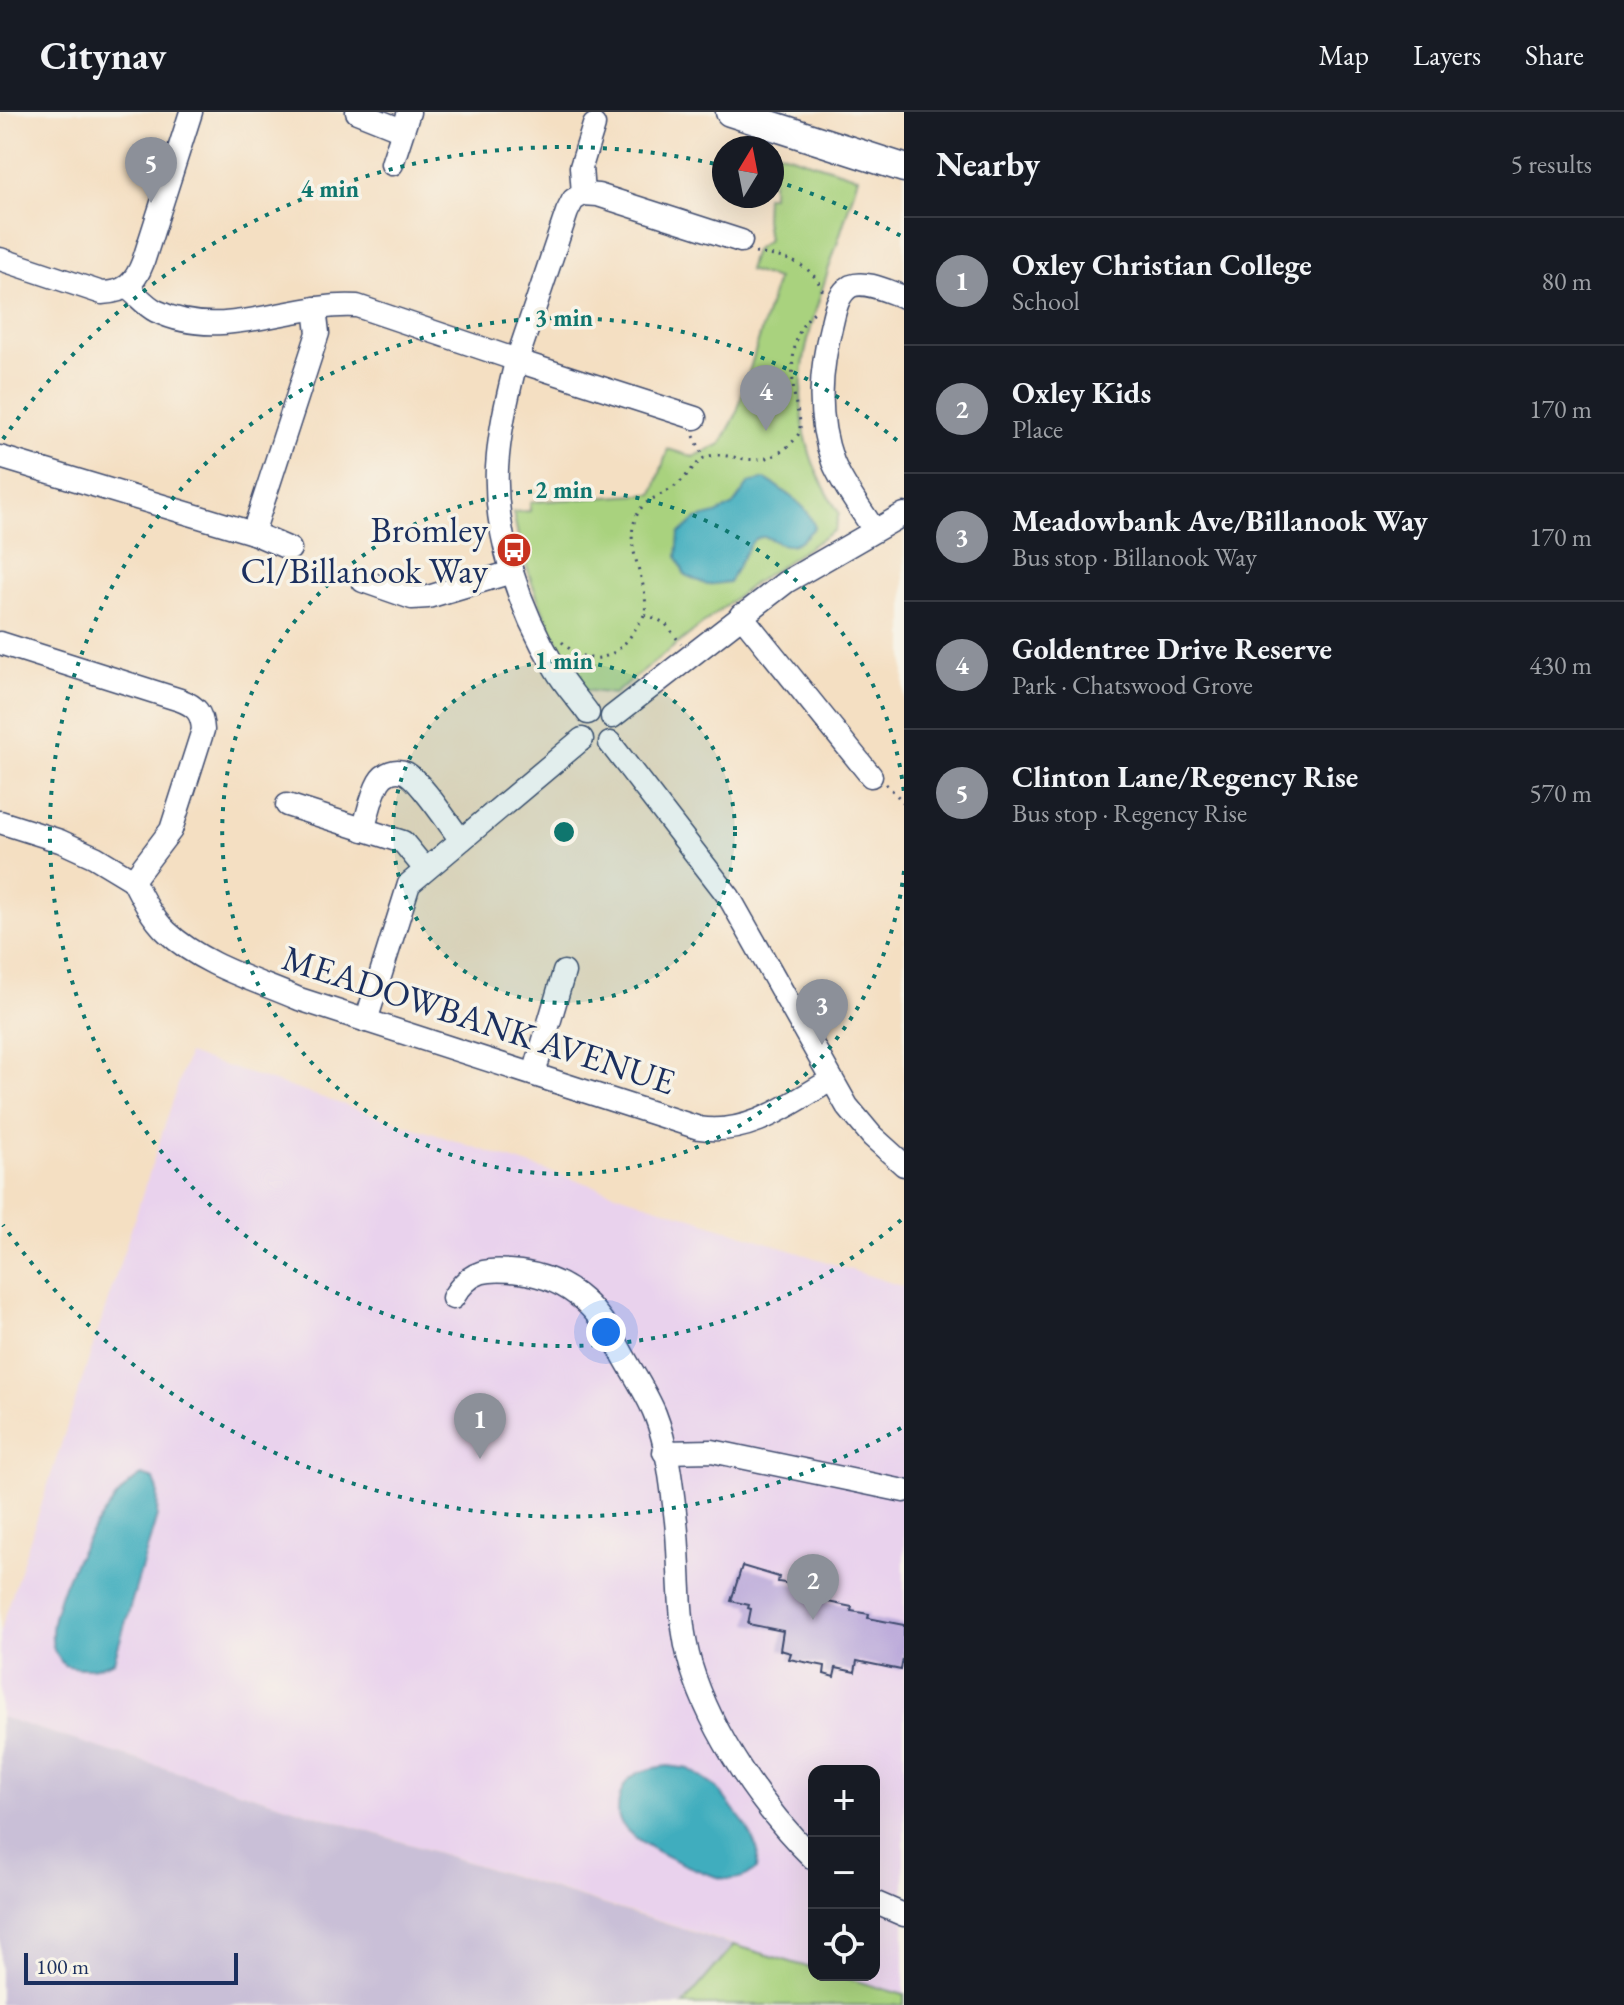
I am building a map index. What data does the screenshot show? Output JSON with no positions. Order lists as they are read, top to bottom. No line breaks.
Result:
{"streets":{"street":["MEADOWBANK AVENUE"]},"places":{"bus stop":["Bromley Cl/Billanook Way"]},"scale_bar":"100 m","north":"top","page":{"header":"Citynav","nav":["Map","Layers","Share"],"heading":["Nearby","5 results"],"pins":["5","4","3","1","2"],"list":[{"mark":"1","name":"Oxley Christian College","note":"School","value":"80 m"},{"mark":"2","name":"Oxley Kids","note":"Place","value":"170 m"},{"mark":"3","name":"Meadowbank Ave/Billanook Way","note":"Bus stop · Billanook Way","value":"170 m"},{"mark":"4","name":"Goldentree Drive Reserve","note":"Park · Chatswood Grove","value":"430 m"},{"mark":"5","name":"Clinton Lane/Regency Rise","note":"Bus stop · Regency Rise","value":"570 m"}],"map_buttons":["+","−"],"scale":"100 m"},"rings":["4 min","3 min","2 min","1 min"]}
